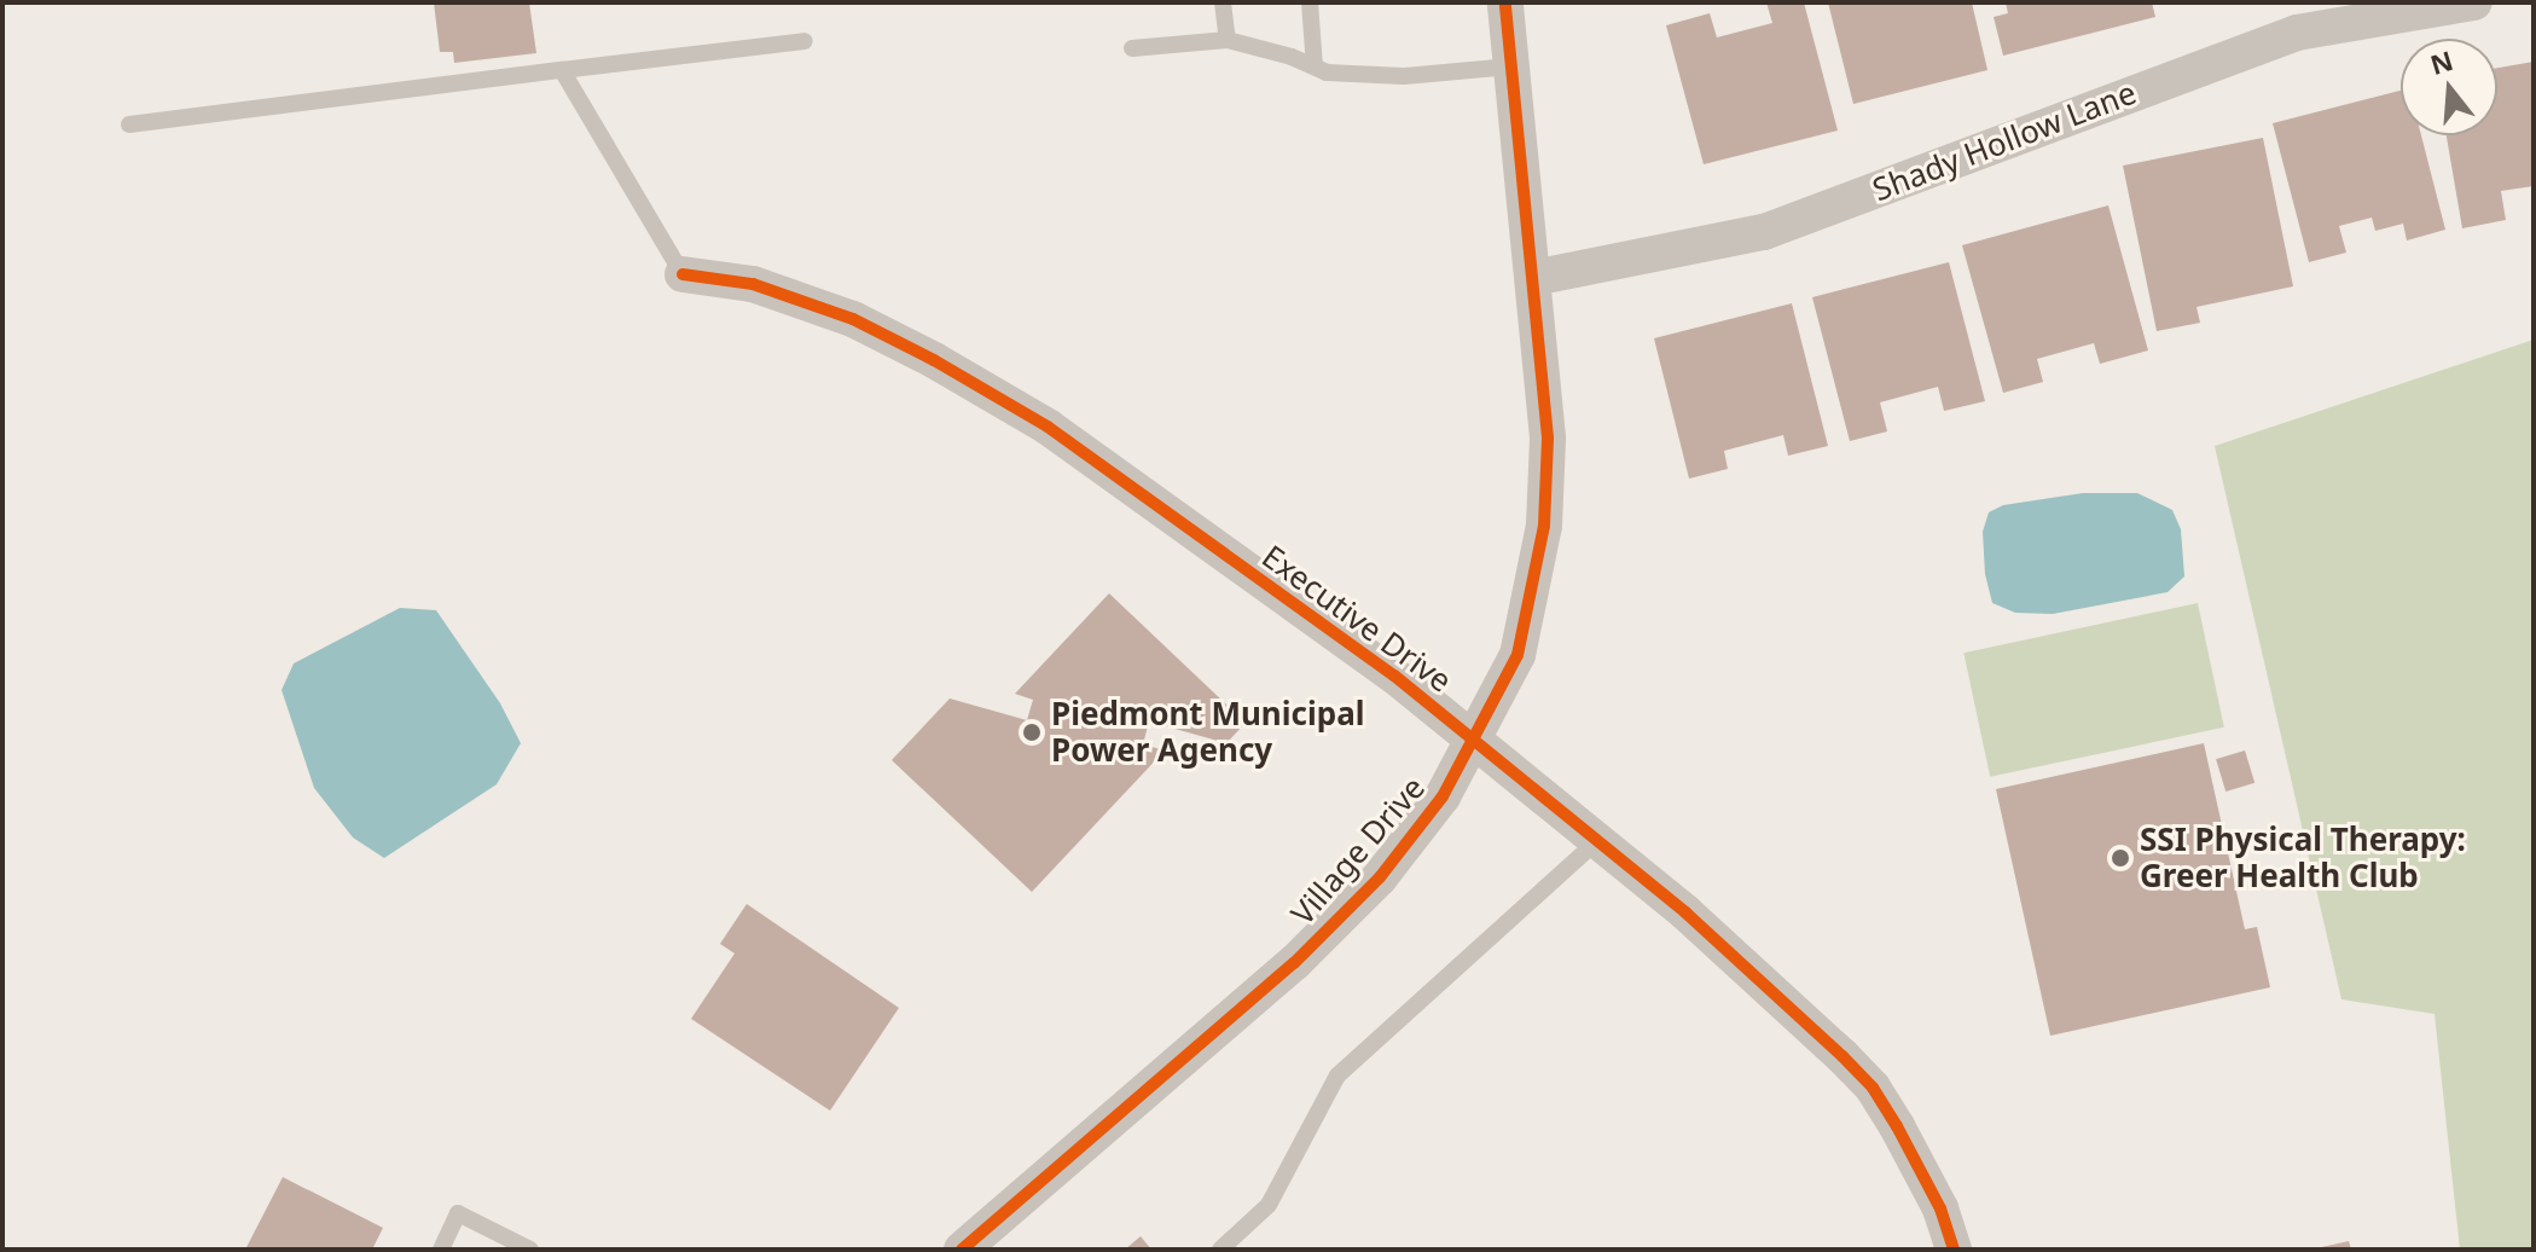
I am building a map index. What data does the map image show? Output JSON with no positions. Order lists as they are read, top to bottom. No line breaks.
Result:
{"streets":{"street":["Shady Hollow Lane","Executive Drive","Village Drive"]},"crossings":[["Shady Hollow Lane","Village Drive"],["Executive Drive","Village Drive"]],"places":["Piedmont Municipal Power Agency","SSI Physical Therapy: Greer Health Club"],"north":"top"}
